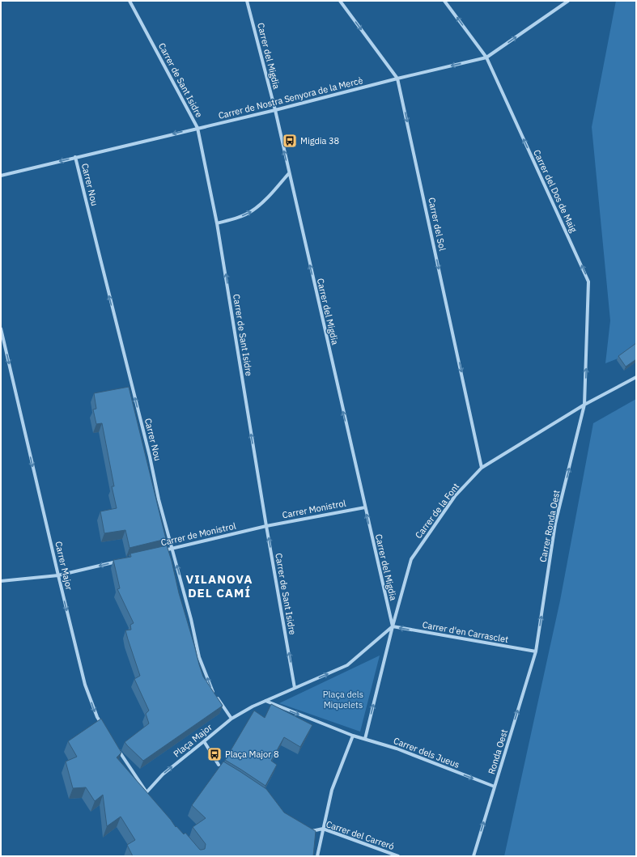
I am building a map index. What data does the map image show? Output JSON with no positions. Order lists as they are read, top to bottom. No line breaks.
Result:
{"streets":{"street":["Carrer del Migdia","Carrer de Sant Isidre","Carrer de Nostra Senyora de la Mercè","Carrer Nou","Carrer del Dos de Maig","Carrer del Sol","Carrer Monistrol","Carrer de la Font","Carrer Ronda Oest","Carrer de Monistrol","Carrer Major","Carrer d'en Carrasclet","Plaça Major","Ronda Oest","Carrer dels Jueus","Carrer del Carreró"]},"crossings":[["Carrer del Migdia","Carrer de Nostra Senyora de la Mercè"],["Carrer del Migdia","Carrer Monistrol"],["Carrer del Migdia","Carrer de la Font"],["Carrer del Migdia","Carrer d'en Carrasclet"],["Carrer de Sant Isidre","Carrer de Nostra Senyora de la Mercè"],["Carrer de Sant Isidre","Carrer Monistrol"],["Carrer de Sant Isidre","Carrer de Monistrol"],["Carrer de Nostra Senyora de la Mercè","Carrer Nou"],["Carrer de Nostra Senyora de la Mercè","Carrer del Dos de Maig"],["Carrer de Nostra Senyora de la Mercè","Carrer del Sol"],["Carrer Nou","Carrer de Monistrol"],["Carrer Nou","Plaça Major"],["Carrer del Dos de Maig","Carrer de la Font"],["Carrer del Dos de Maig","Carrer Ronda Oest"],["Carrer del Sol","Carrer de la Font"],["Carrer Monistrol","Carrer de Monistrol"],["Carrer de la Font","Carrer Ronda Oest"],["Carrer de la Font","Carrer d'en Carrasclet"],["Carrer de la Font","Carrer dels Jueus"],["Carrer Ronda Oest","Carrer d'en Carrasclet"],["Carrer Ronda Oest","Ronda Oest"],["Carrer d'en Carrasclet","Ronda Oest"],["Ronda Oest","Carrer dels Jueus"]],"one_way":["Carrer del Migdia","Carrer de Sant Isidre","Carrer Nou","Carrer del Dos de Maig","Carrer del Sol","Carrer Ronda Oest","Carrer Major","Carrer d'en Carrasclet","Ronda Oest","Carrer dels Jueus"],"districts":["VILANOVA DEL CAMÍ"],"parks":["Plaça dels Miquelets"],"places":{"bus stop":["Migdia 38","Plaça Major 8"]}}
